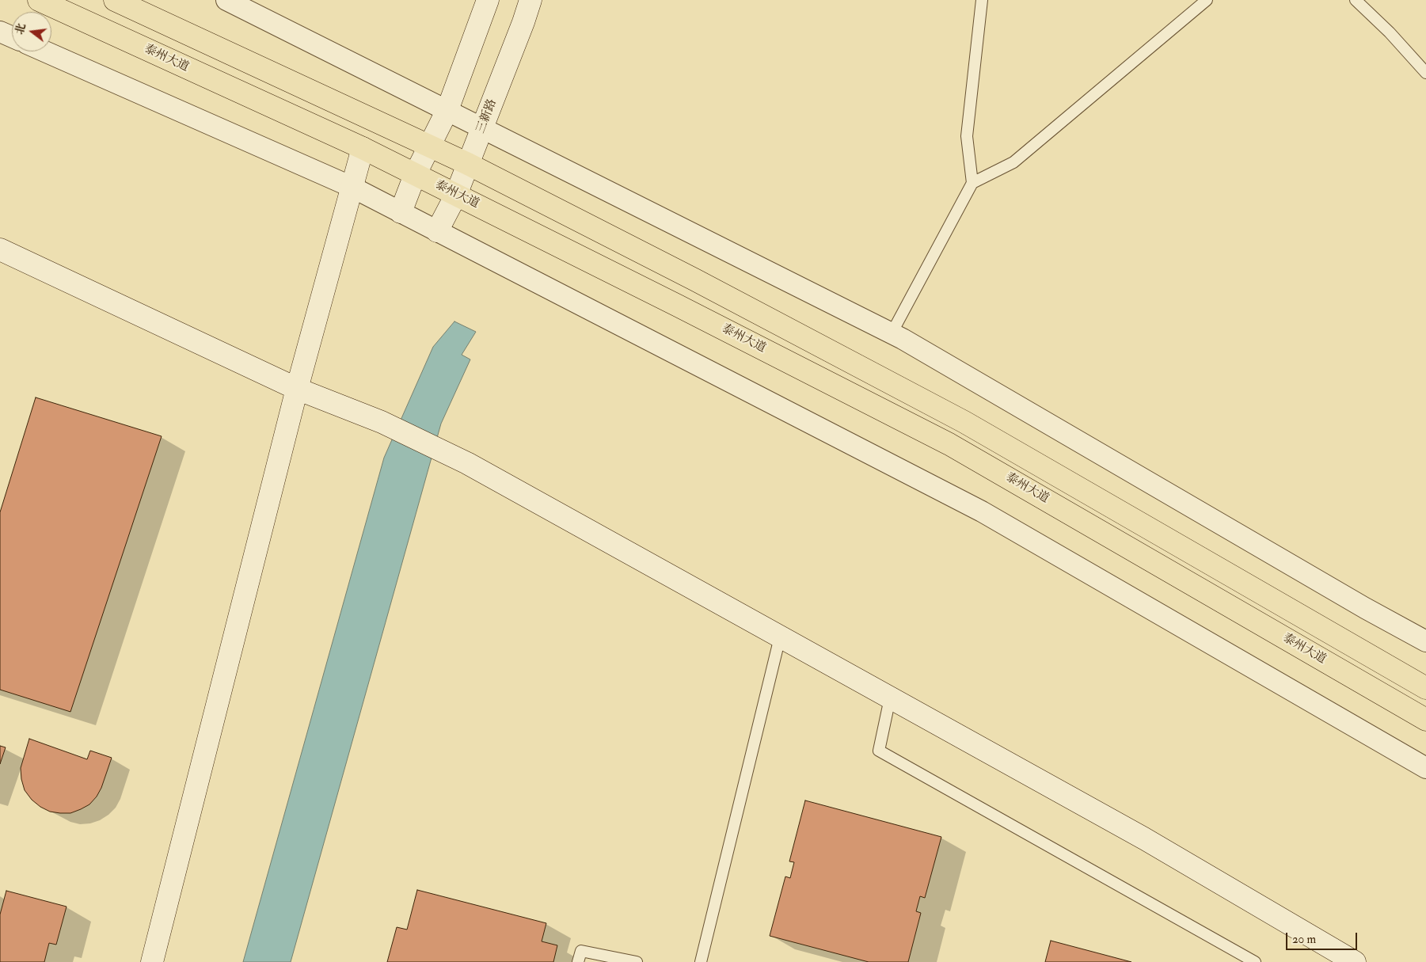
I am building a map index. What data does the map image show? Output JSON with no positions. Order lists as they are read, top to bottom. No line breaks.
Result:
{"streets":{"highway":["泰州大道"],"street":["三新路"]},"crossings":[["泰州大道","三新路"]],"scale_bar":"20 m","north":"left"}
